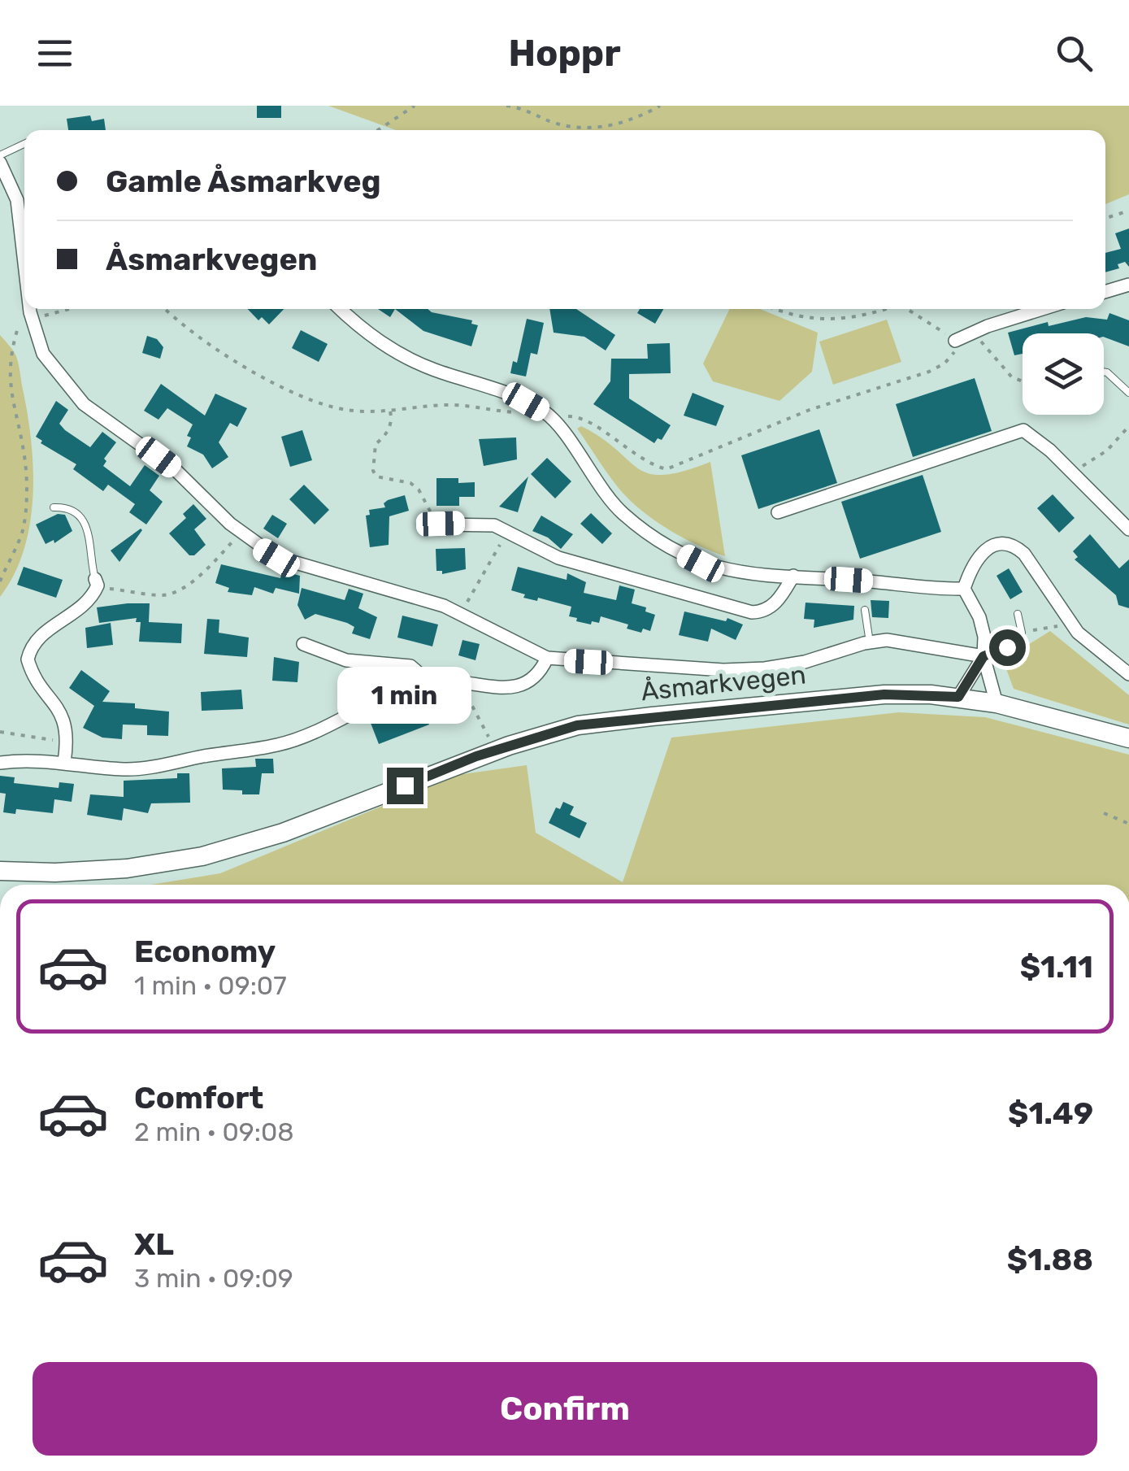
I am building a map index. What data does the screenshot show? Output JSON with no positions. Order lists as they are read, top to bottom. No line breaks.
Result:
{"streets":{"main road":["Åsmarkvegen"]},"page":{"header":"Hoppr","banner":["Gamle Åsmarkveg","Åsmarkvegen"],"bubble":"1 min","list":[{"name":"Economy","note":"1 min · 09:07","value":"$1.11"},{"name":"Comfort","note":"2 min · 09:08","value":"$1.49"},{"name":"XL","note":"3 min · 09:09","value":"$1.88"}],"buttons":"Confirm"}}
